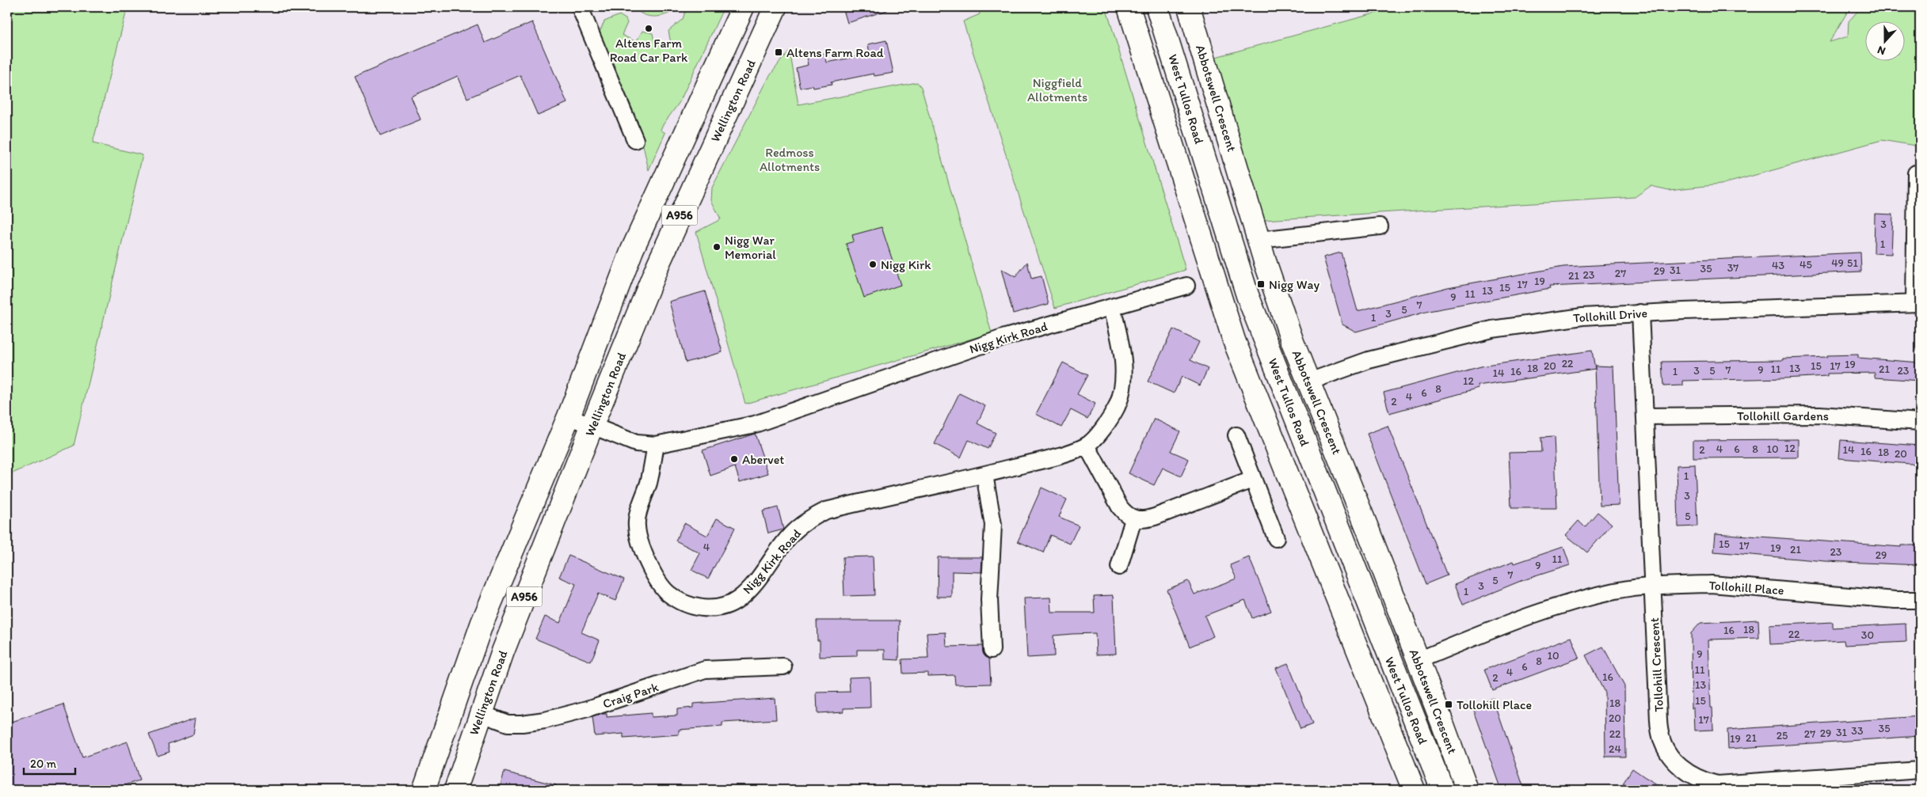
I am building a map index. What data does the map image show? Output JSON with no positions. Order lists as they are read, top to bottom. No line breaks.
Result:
{"streets":{"main road":["Abbotswell Crescent","West Tullos Road","Wellington Road","A956"],"street":["Tollohill Drive","Nigg Kirk Road","Tollohill Gardens","Tollohill Place","Tollohill Crescent","Craig Park"]},"crossings":[["Abbotswell Crescent","Tollohill Drive"],["Abbotswell Crescent","Tollohill Place"],["Wellington Road","Nigg Kirk Road"],["Wellington Road","Craig Park"],["Tollohill Drive","Tollohill Crescent"],["Tollohill Gardens","Tollohill Crescent"],["Tollohill Place","Tollohill Crescent"]],"parks":["Niggfield Allotments","Redmoss Allotments"],"places":{"other":["Altens Farm Road Car Park","Nigg War Memorial","Nigg Kirk","Abervet"],"transit":["Altens Farm Road","Nigg Way","Tollohill Place"]},"house_numbers":["3","1","49","51","45","43","37","35","31","29","27","23","21","19","17","15","13","11","9","7","5","3","1","22","19","20","15","17","18","13","11","21","7","9","3","5","23","16","1","14","12","8","6","4","2","12","4","6","8","10","2","14","16","18","20","1","3","5","15","17","4","19","21","23","29","11","9","7","5","3","1","18","16","22","30","9","10","8","6","11","4","16","2","13","15","18","20","17","35","33","31","29","22","27","25","21","19","24"],"scale_bar":"20 m","north":"bottom"}
